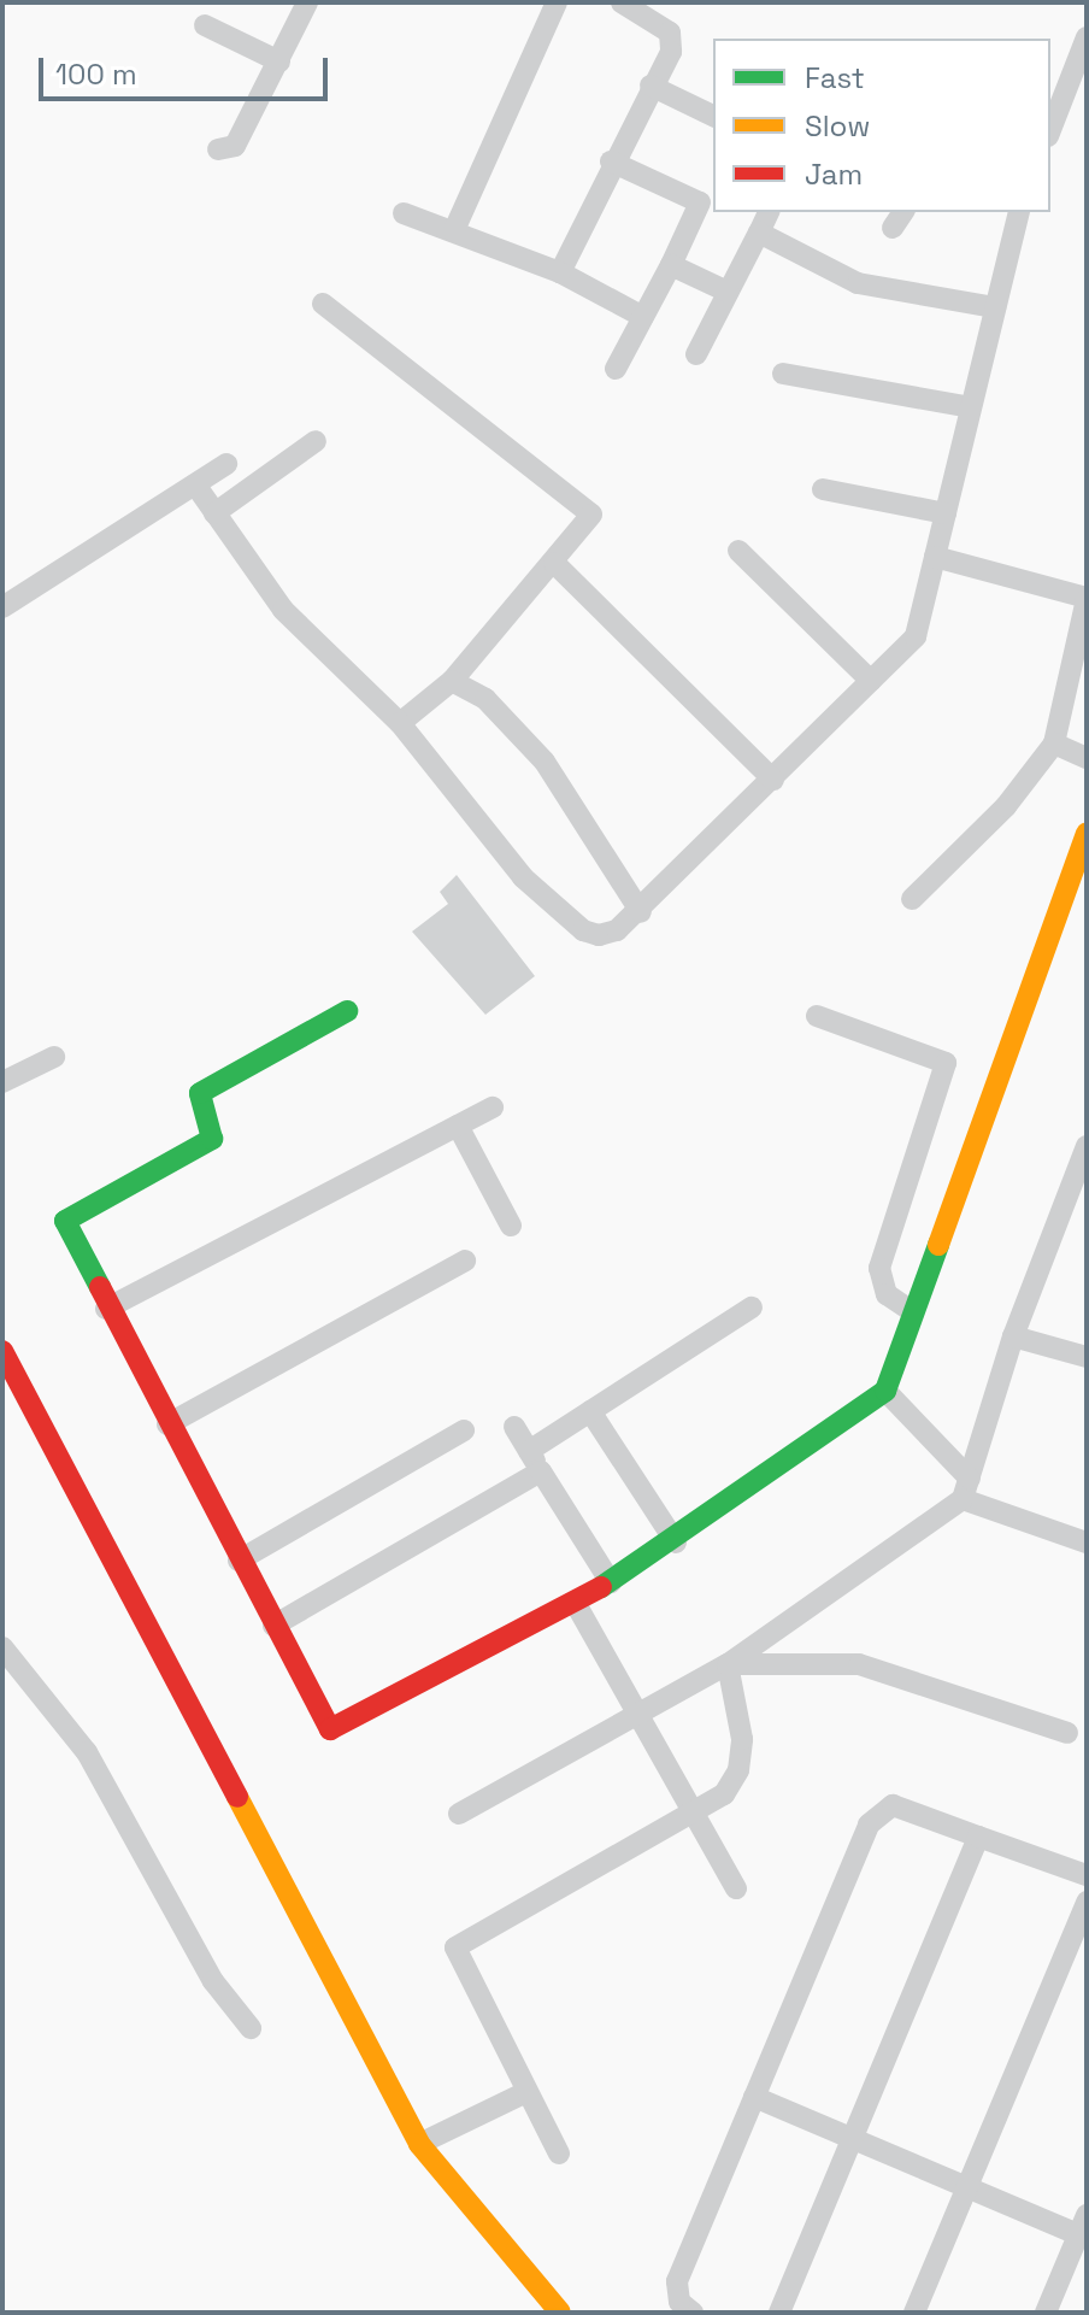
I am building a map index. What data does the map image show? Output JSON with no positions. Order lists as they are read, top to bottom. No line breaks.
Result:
{"legend":["Fast","Slow","Jam"],"scale_bar":"100 m"}
